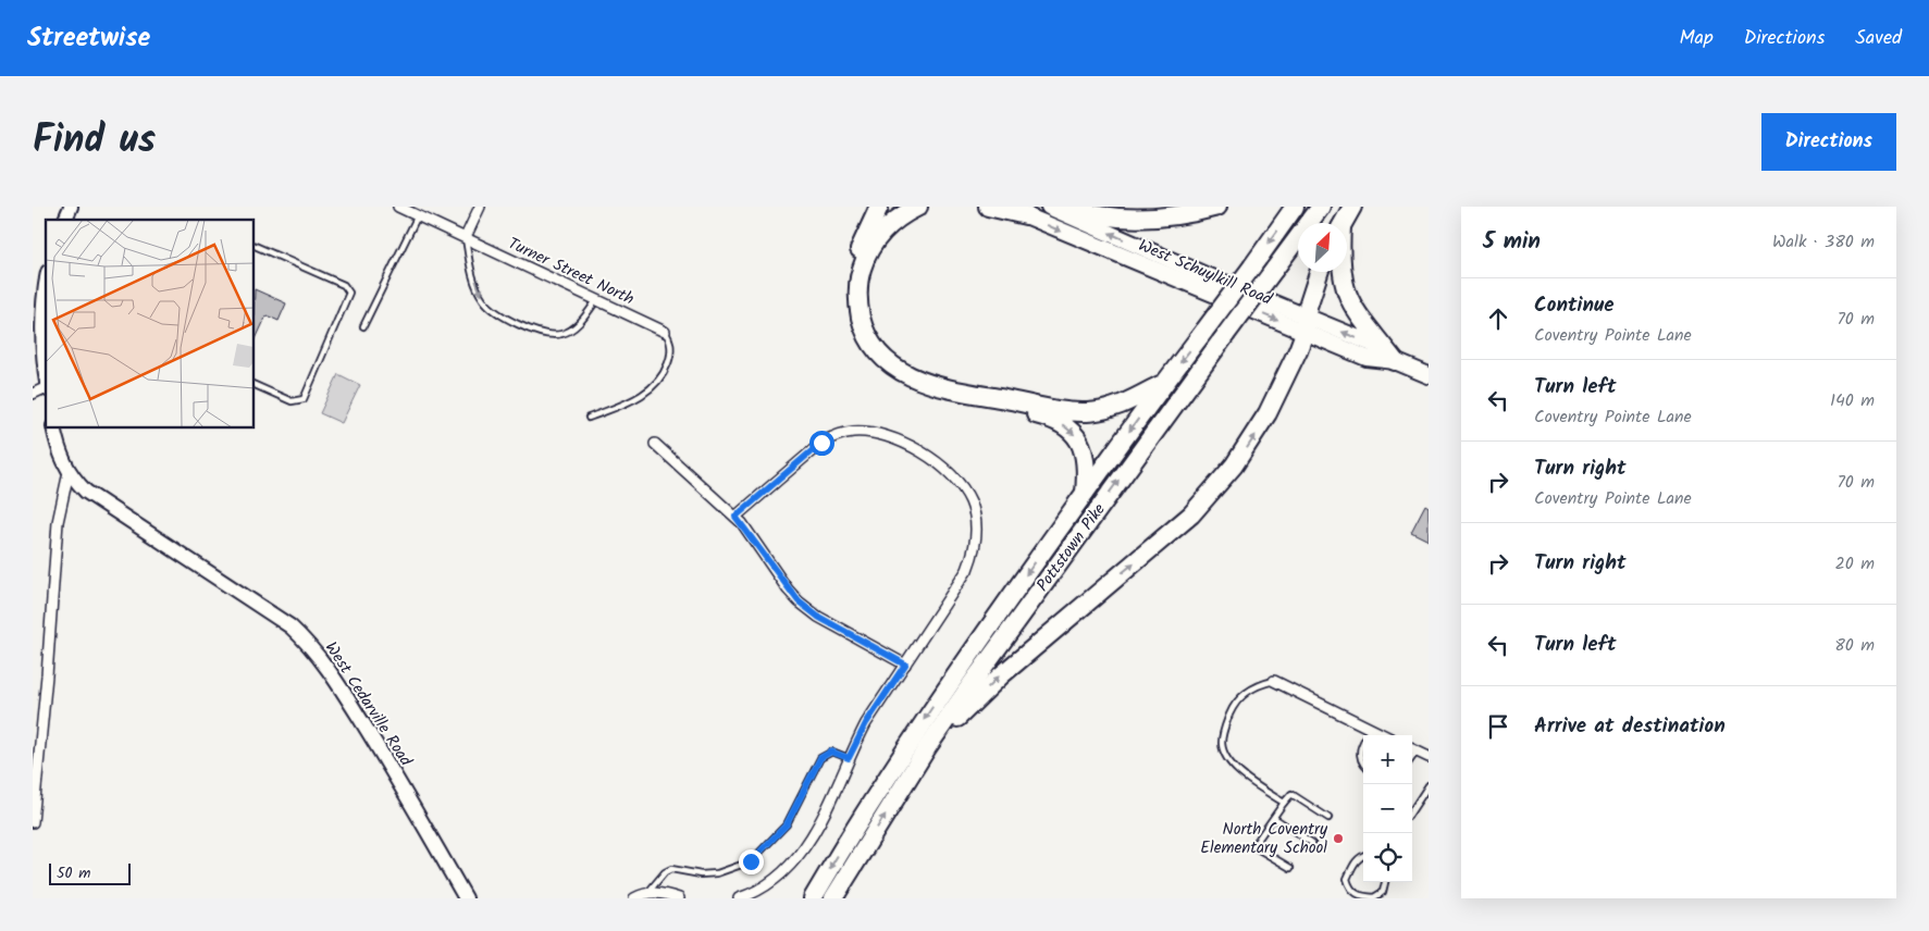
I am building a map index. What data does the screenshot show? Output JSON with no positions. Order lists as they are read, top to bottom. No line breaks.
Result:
{"streets":{"highway":["Pottstown Pike"],"main road":["West Schuylkill Road"],"street":["Turner Street North","West Cedarville Road"]},"places":["North Coventry Elementary School"],"scale_bar":"50 m","north":"top right","page":{"header":"Streetwise","nav":["Map","Directions","Saved"],"title":"Find us","buttons":"Directions","heading":["5 min","Walk · 380 m"],"list":[["Continue","Coventry Pointe Lane","70 m"],["Turn left","Coventry Pointe Lane","140 m"],["Turn right","Coventry Pointe Lane","70 m"],["Turn right","20 m"],["Turn left","80 m"],"Arrive at destination"],"map_buttons":["+","−"],"scale":"50 m"}}
